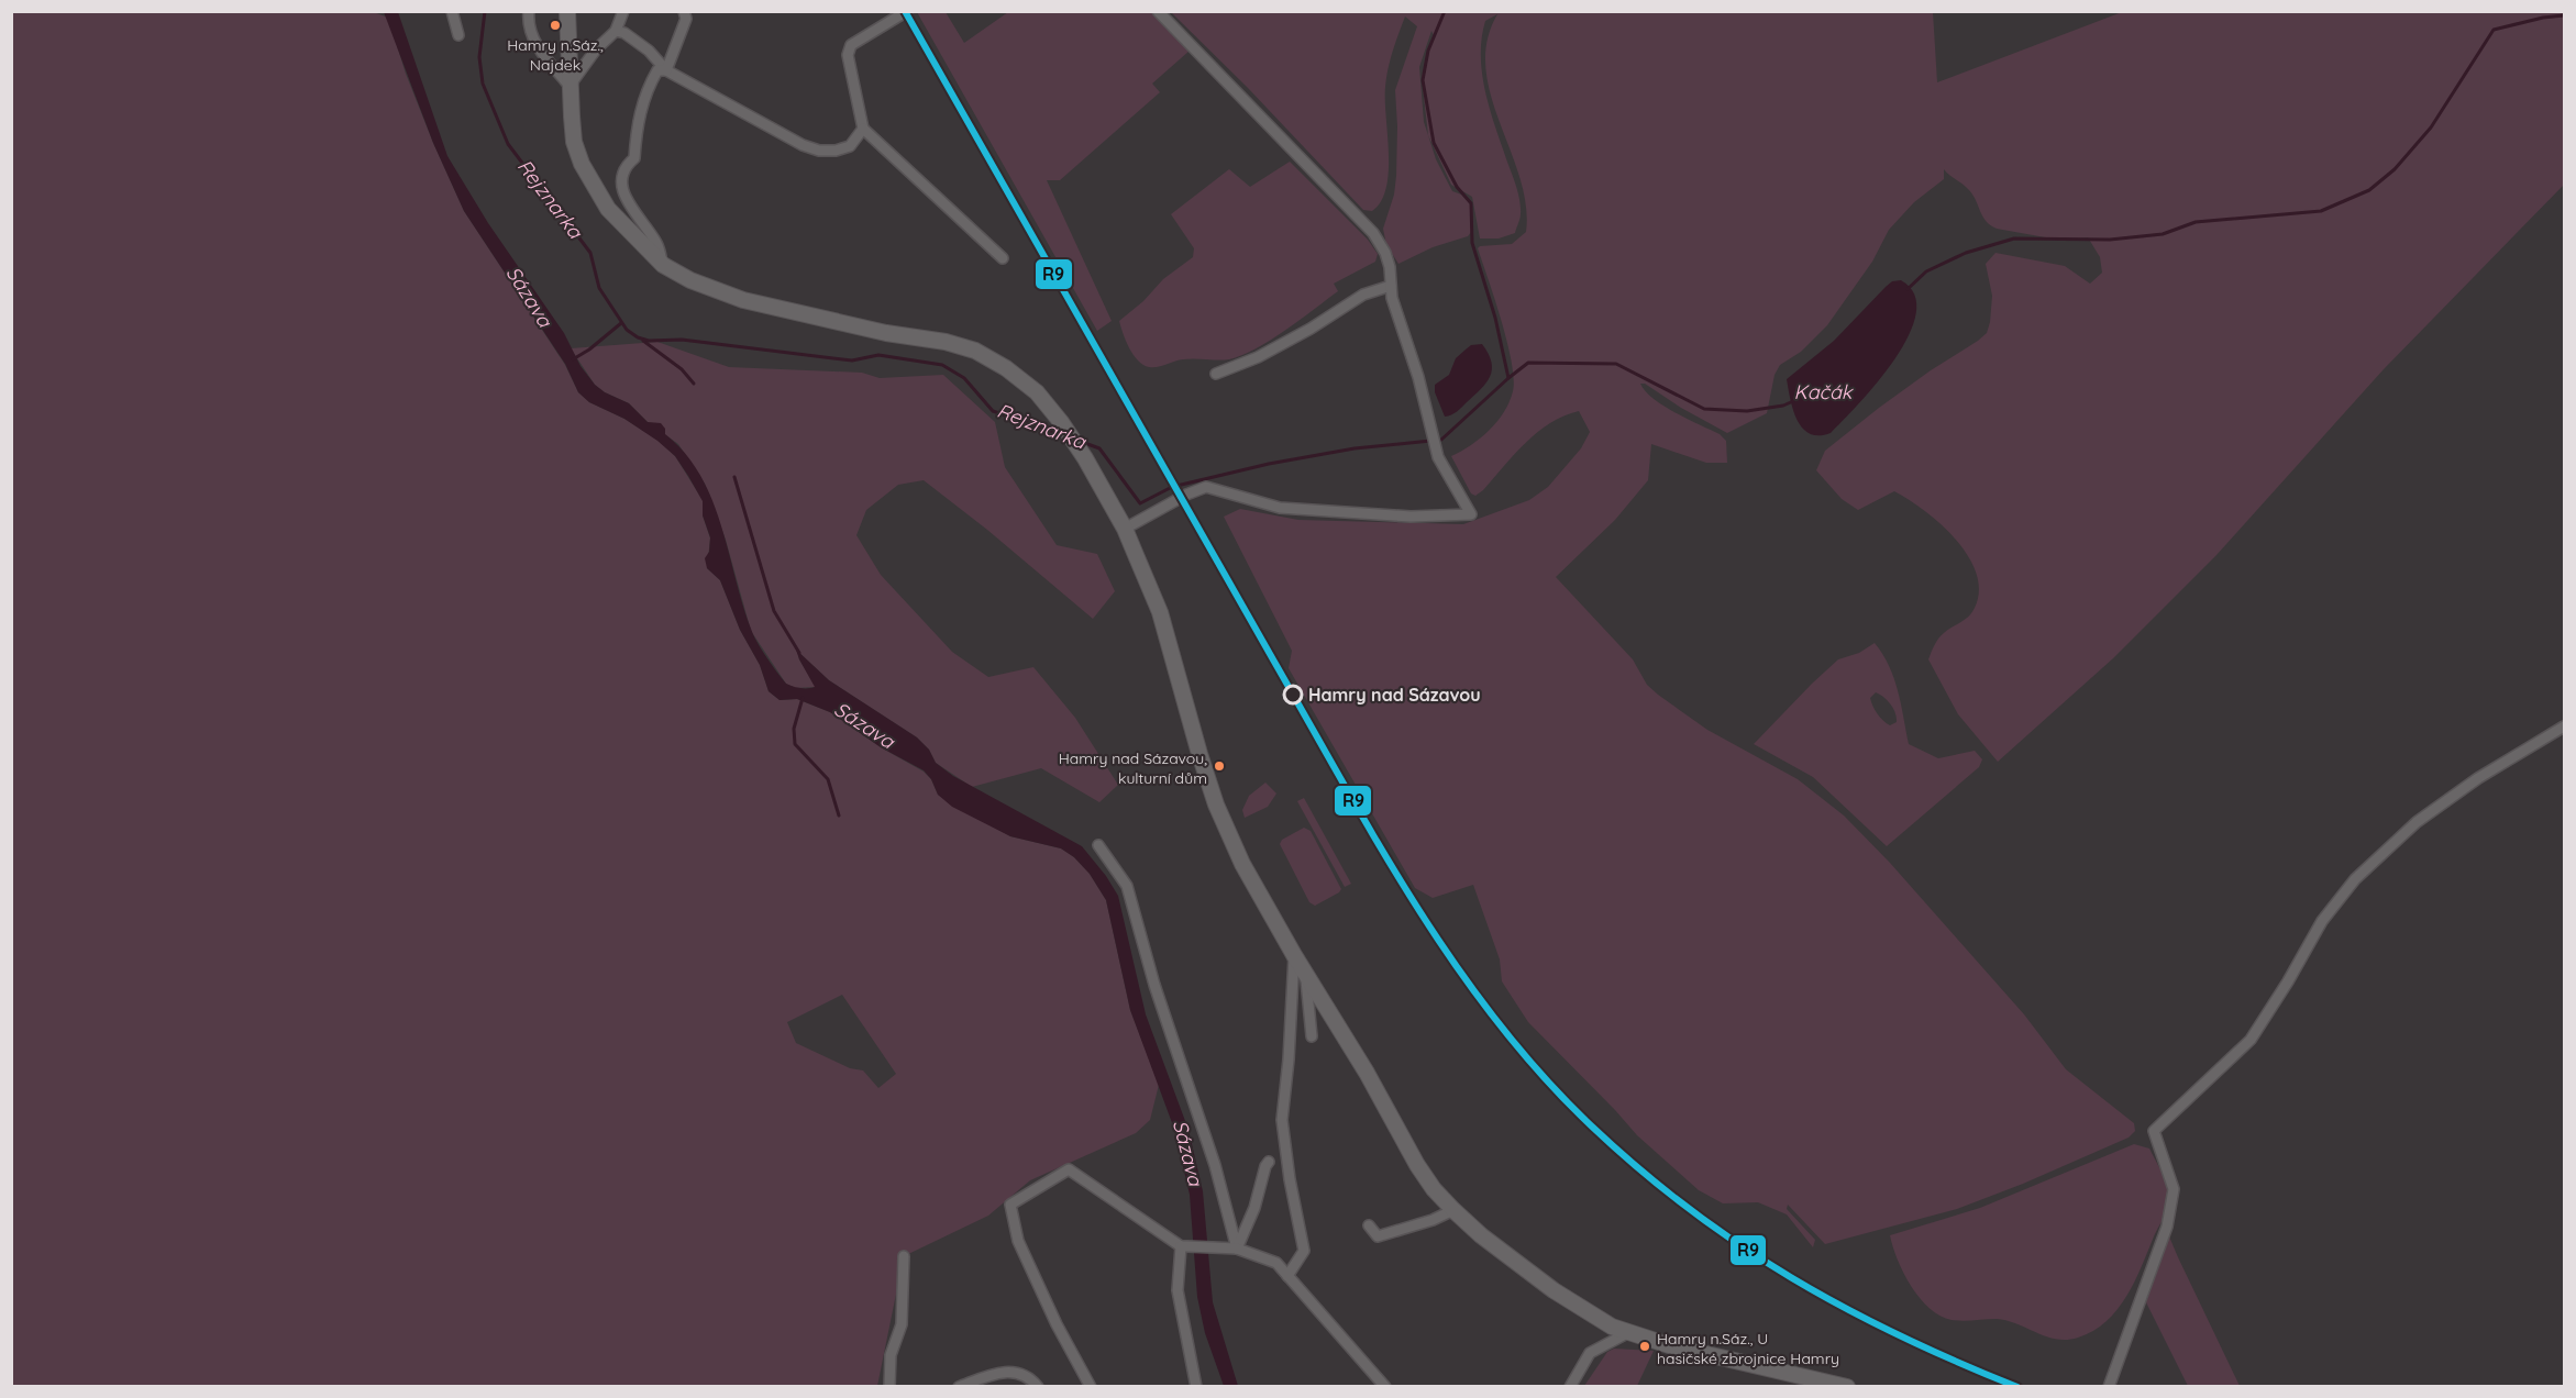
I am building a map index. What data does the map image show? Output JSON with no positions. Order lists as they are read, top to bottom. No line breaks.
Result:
{"water":["Rejznarka","Sázava","Kačák"],"places":["Hamry n.Sáz., Najdek","Hamry nad Sázavou","Hamry nad Sázavou, kulturní dům","Hamry n.Sáz., U hasičské zbrojnice Hamry"],"lines":["transit line R9"]}
